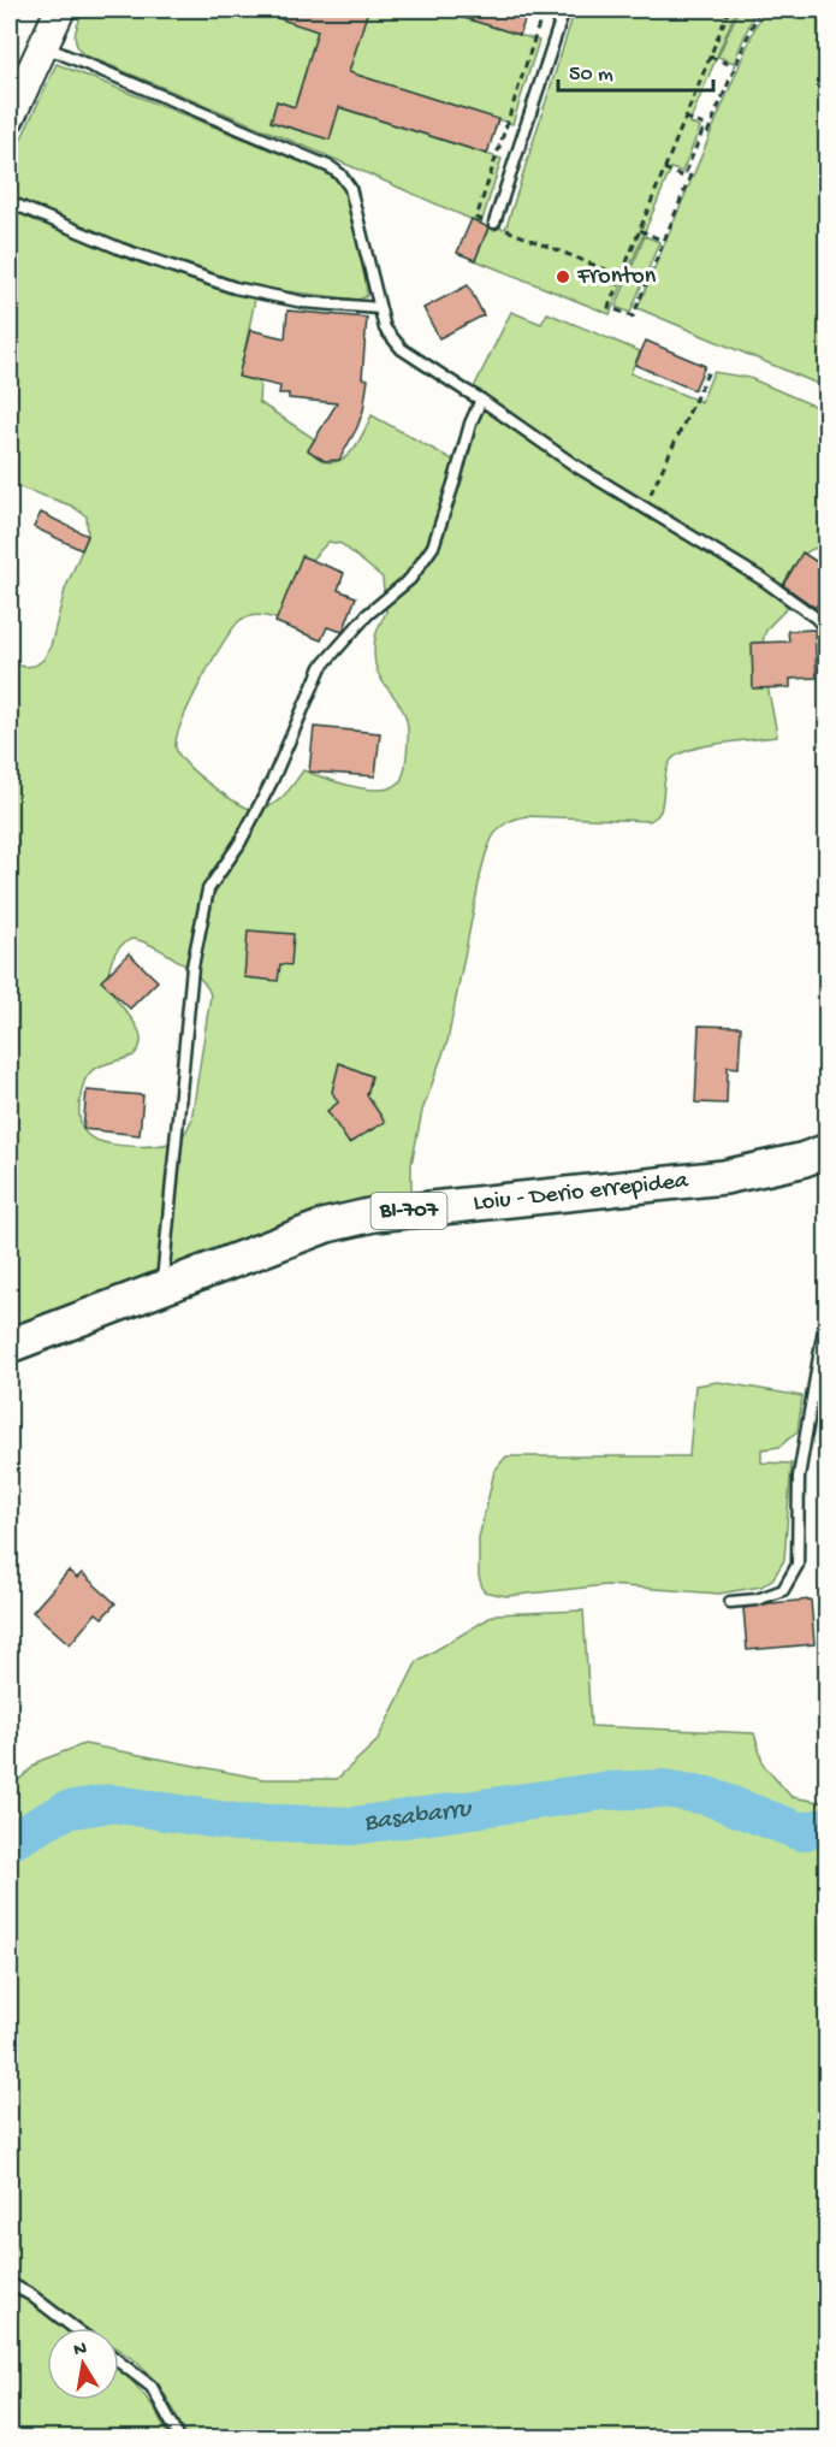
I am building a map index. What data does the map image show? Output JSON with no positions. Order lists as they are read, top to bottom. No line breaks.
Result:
{"streets":{"main road":["Loiu - Derio errepidea","BI-707"]},"water":["Basabarru"],"places":["Fronton"],"scale_bar":"50 m","north":"top"}
